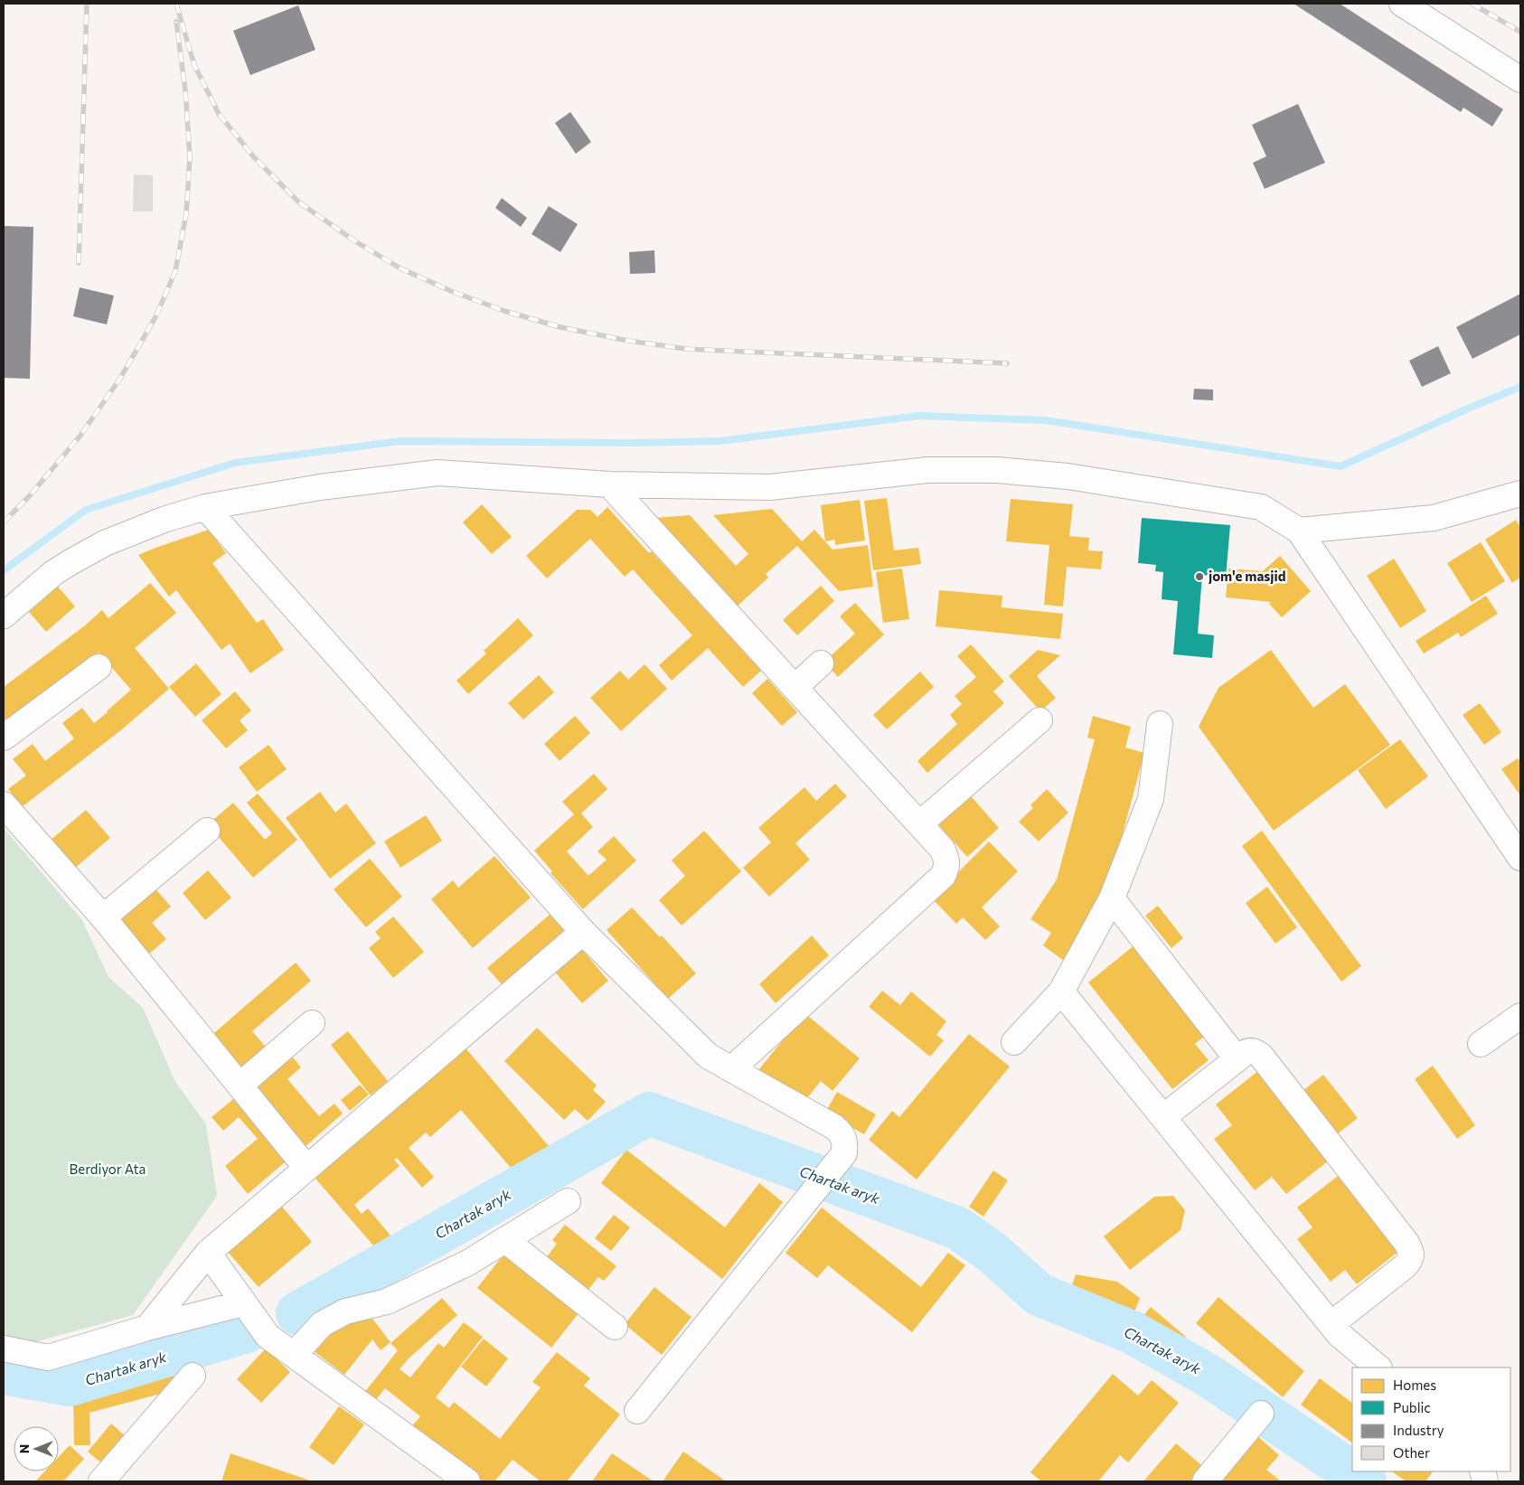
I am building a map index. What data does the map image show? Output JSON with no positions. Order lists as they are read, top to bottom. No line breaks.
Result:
{"water":["Chartak aryk"],"parks":["Berdiyor Ata"],"places":["jom'e masjid"],"legend":["Homes","Public","Industry","Other"],"north":"left"}
